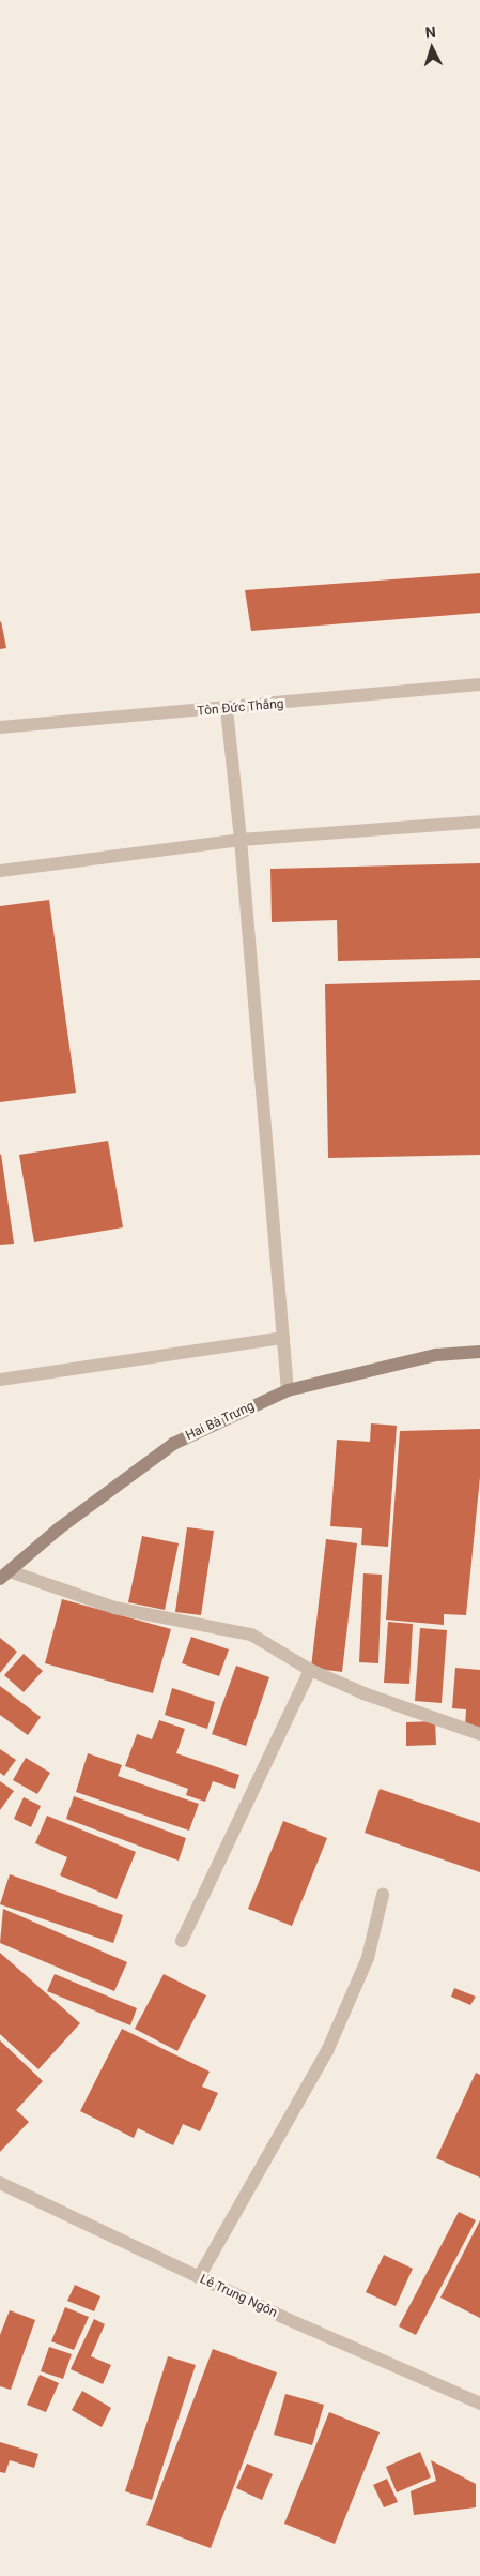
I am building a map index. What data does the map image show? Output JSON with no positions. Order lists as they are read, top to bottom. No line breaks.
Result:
{"streets":{"main road":["Hai Bà Trưng"],"street":["Tôn Đức Thắng","Lê Trung Ngôn"]},"north":"top"}
